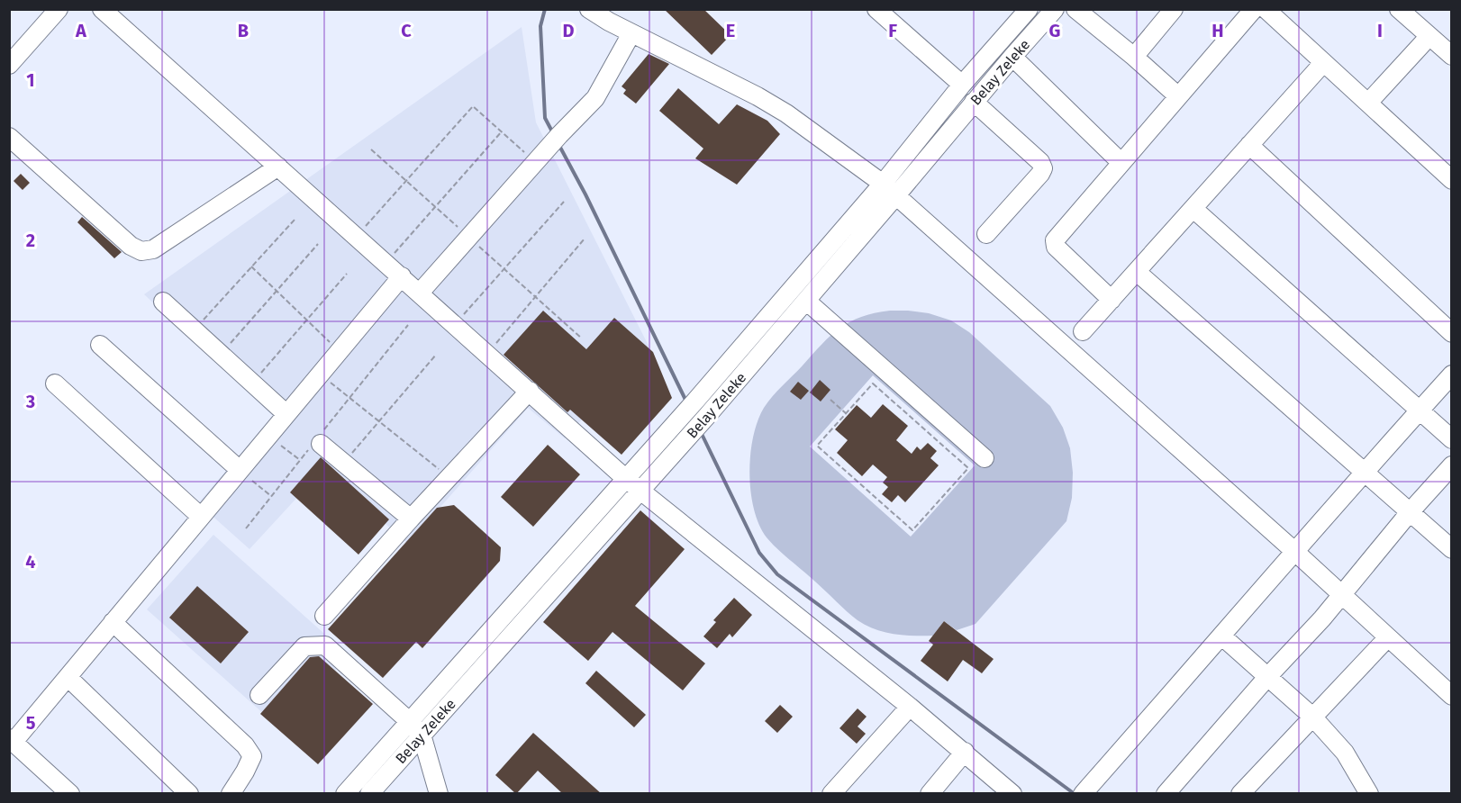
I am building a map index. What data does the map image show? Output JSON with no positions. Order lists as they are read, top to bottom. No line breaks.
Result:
{"streets":{"street":["Belay Zeleke"]},"grid":{"columns":["A","B","C","D","E","F","G","H","I"],"rows":["1","2","3","4","5"]}}
